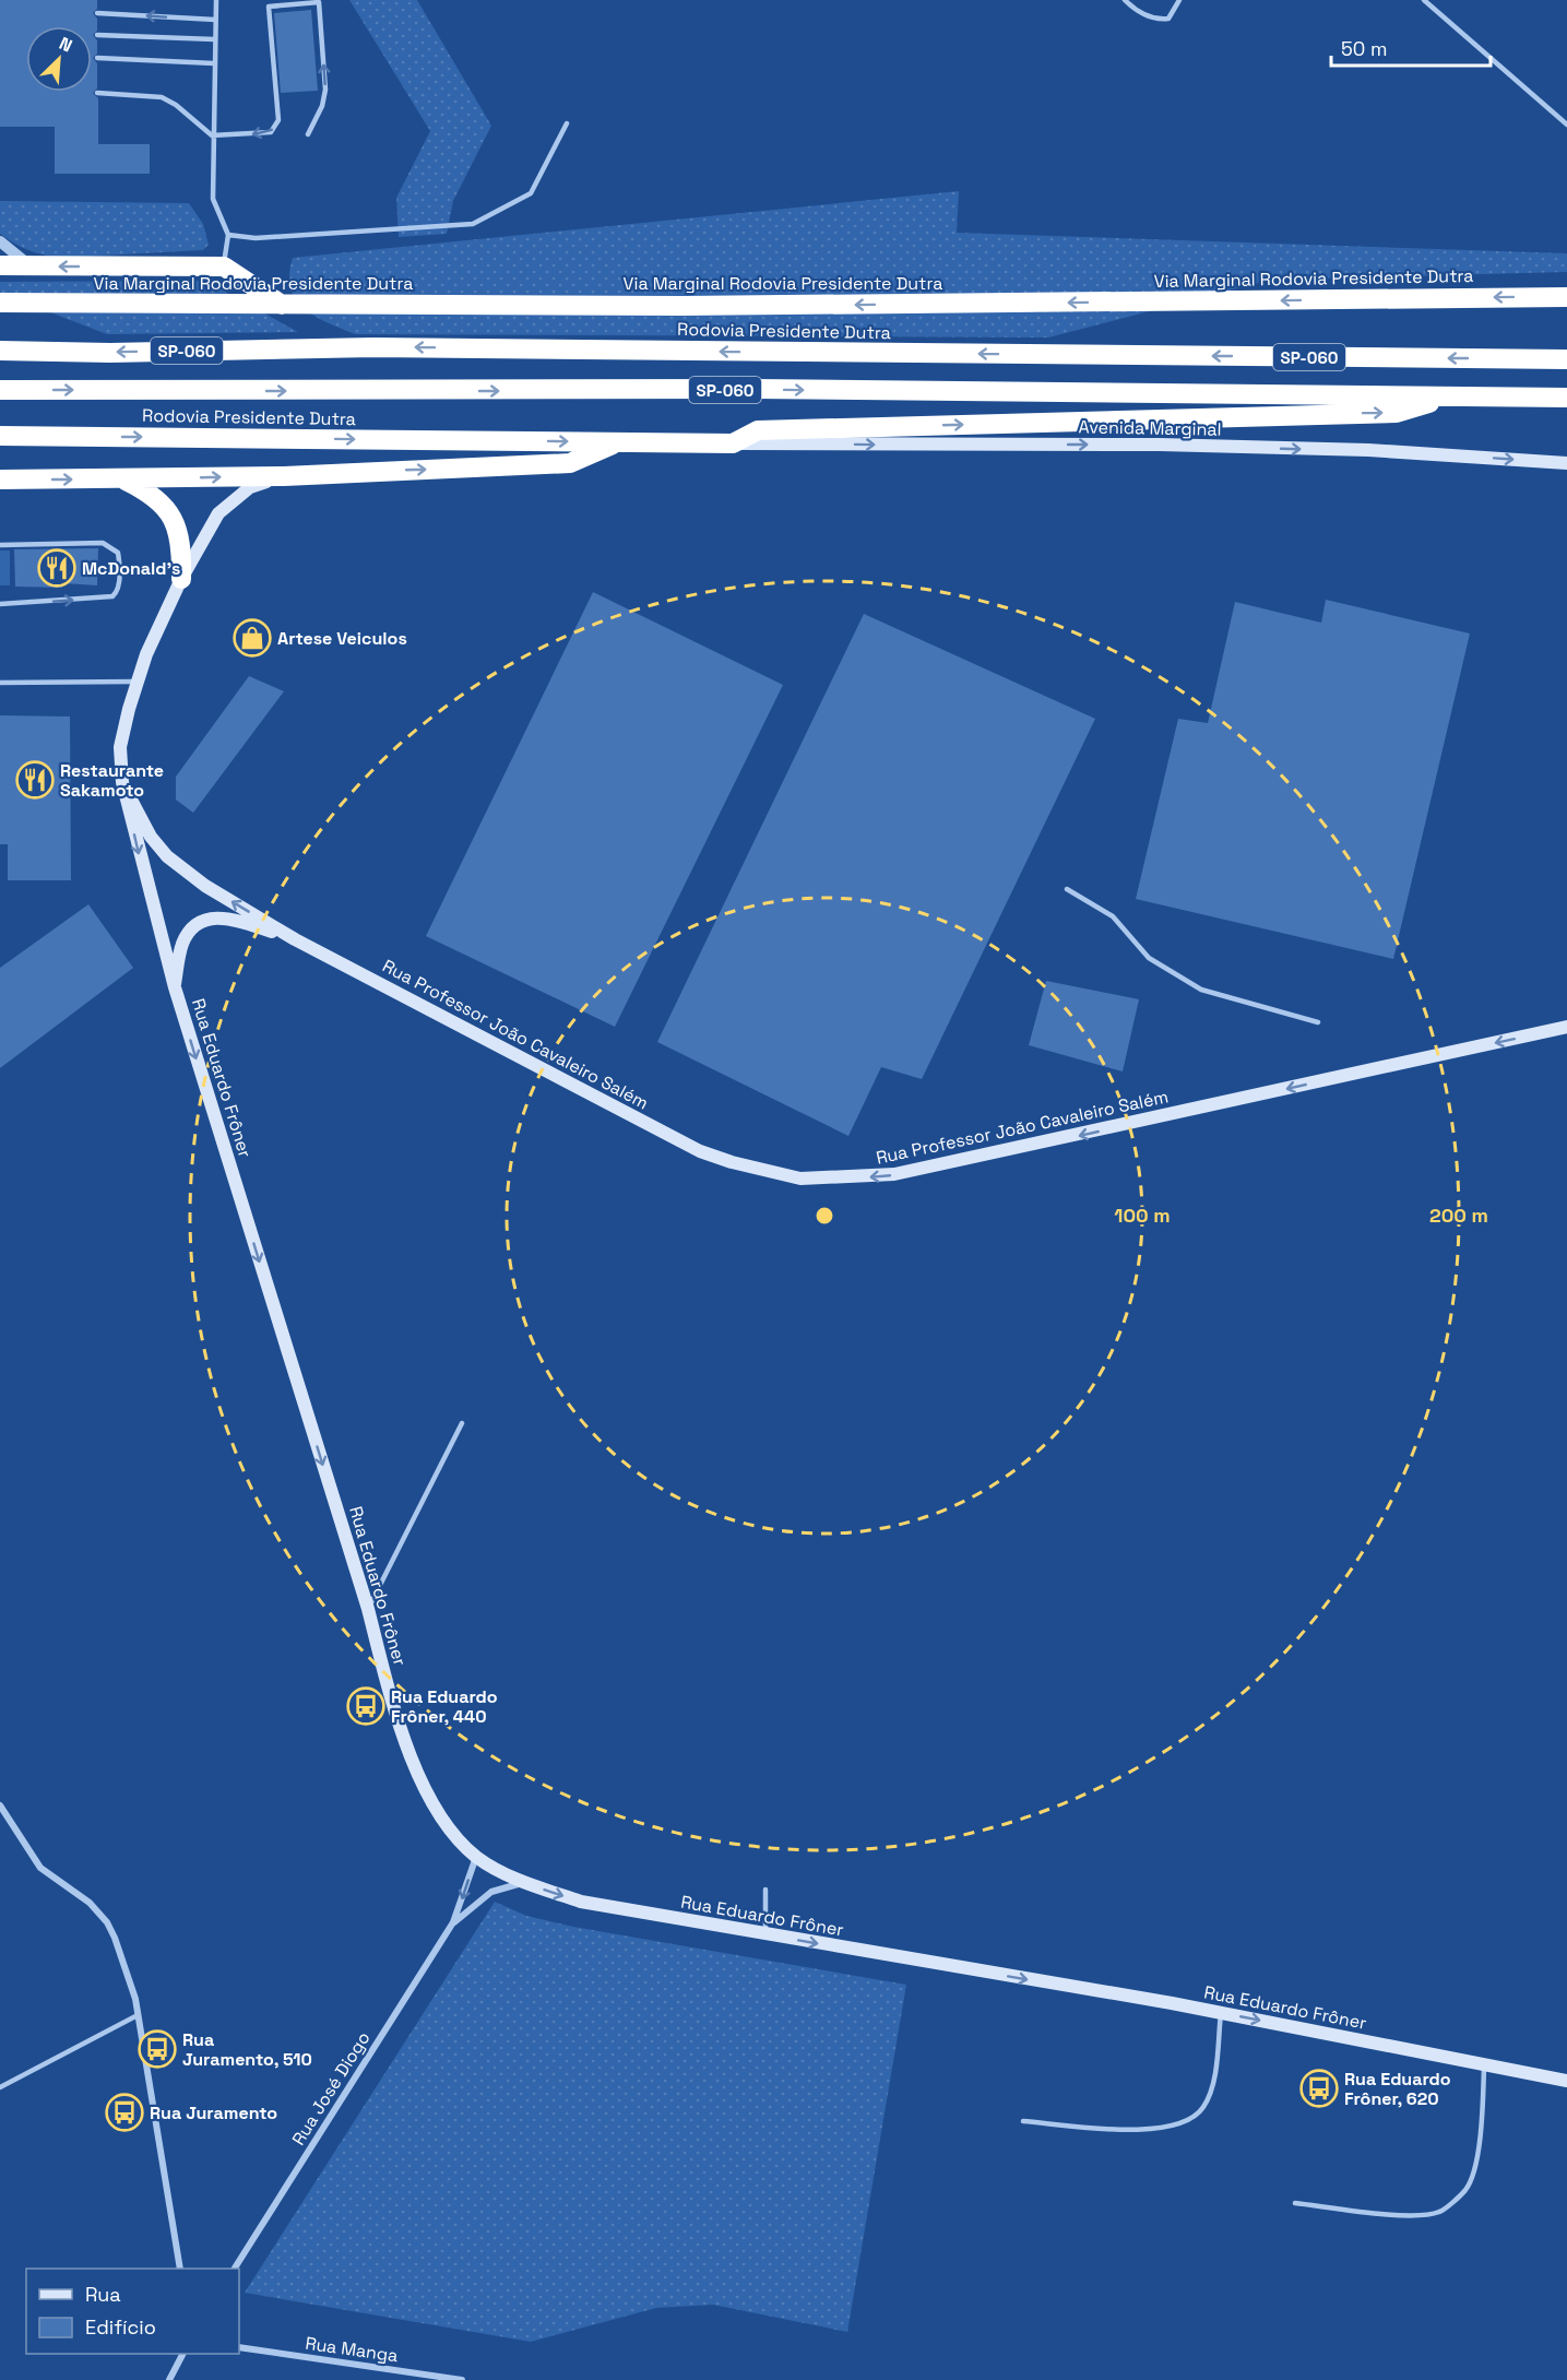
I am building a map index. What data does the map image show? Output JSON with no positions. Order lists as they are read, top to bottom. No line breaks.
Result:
{"streets":{"highway":["Via Marginal Rodovia Presidente Dutra","Rodovia Presidente Dutra","SP-060"],"main road":["Avenida Marginal","Rua Professor João Cavaleiro Salém","Rua Eduardo Frôner"],"street":["Rua José Diogo","Rua Manga"]},"crossings":[["Rodovia Presidente Dutra","Avenida Marginal"],["Rua Professor João Cavaleiro Salém","Rua Eduardo Frôner"],["Rua Eduardo Frôner","Rua José Diogo"]],"one_way":["Avenida Marginal","Rua Professor João Cavaleiro Salém","Rua Eduardo Frôner"],"places":{"restaurant":["McDonald's","Restaurante Sakamoto"],"shop":["Artese Veiculos"],"bus stop":["Rua Eduardo Frôner, 440","Rua Juramento, 510","Rua Eduardo Frôner, 620","Rua Juramento"]},"legend":["Rua","Edifício"],"scale_bar":"50 m","north":"top right","rings":["100 m","200 m"]}
